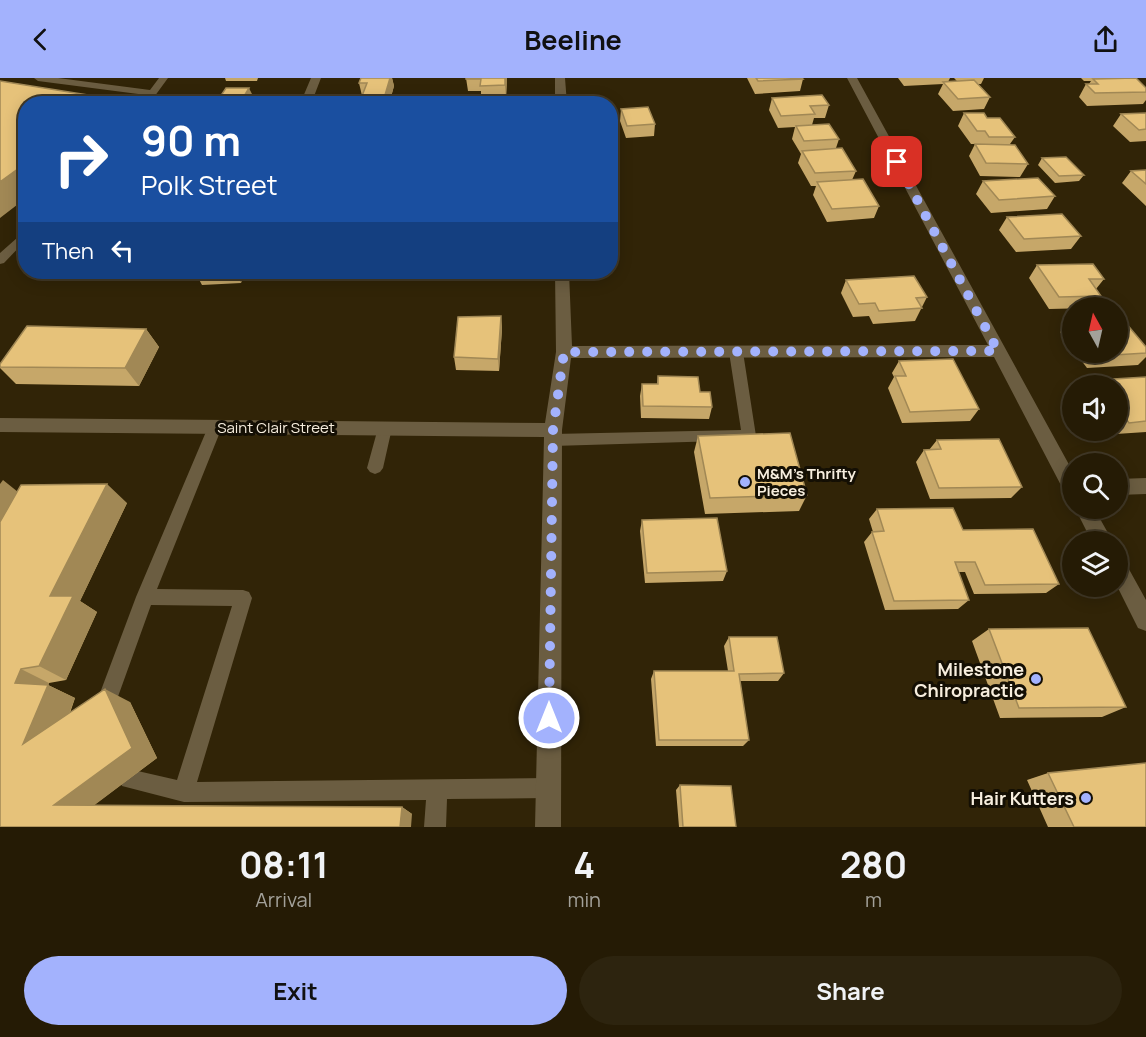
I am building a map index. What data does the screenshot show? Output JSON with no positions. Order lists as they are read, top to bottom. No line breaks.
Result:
{"streets":{"street":["Saint Clair Street"]},"places":["M&M's Thrifty Pieces","Milestone Chiropractic","Hair Kutters"],"north":"top","page":{"header":"Beeline","turn":["90 m","Polk Street"],"then":"Then","eta":["08:11","Arrival","4","min","280","m"],"buttons":["Exit","Share"]}}
